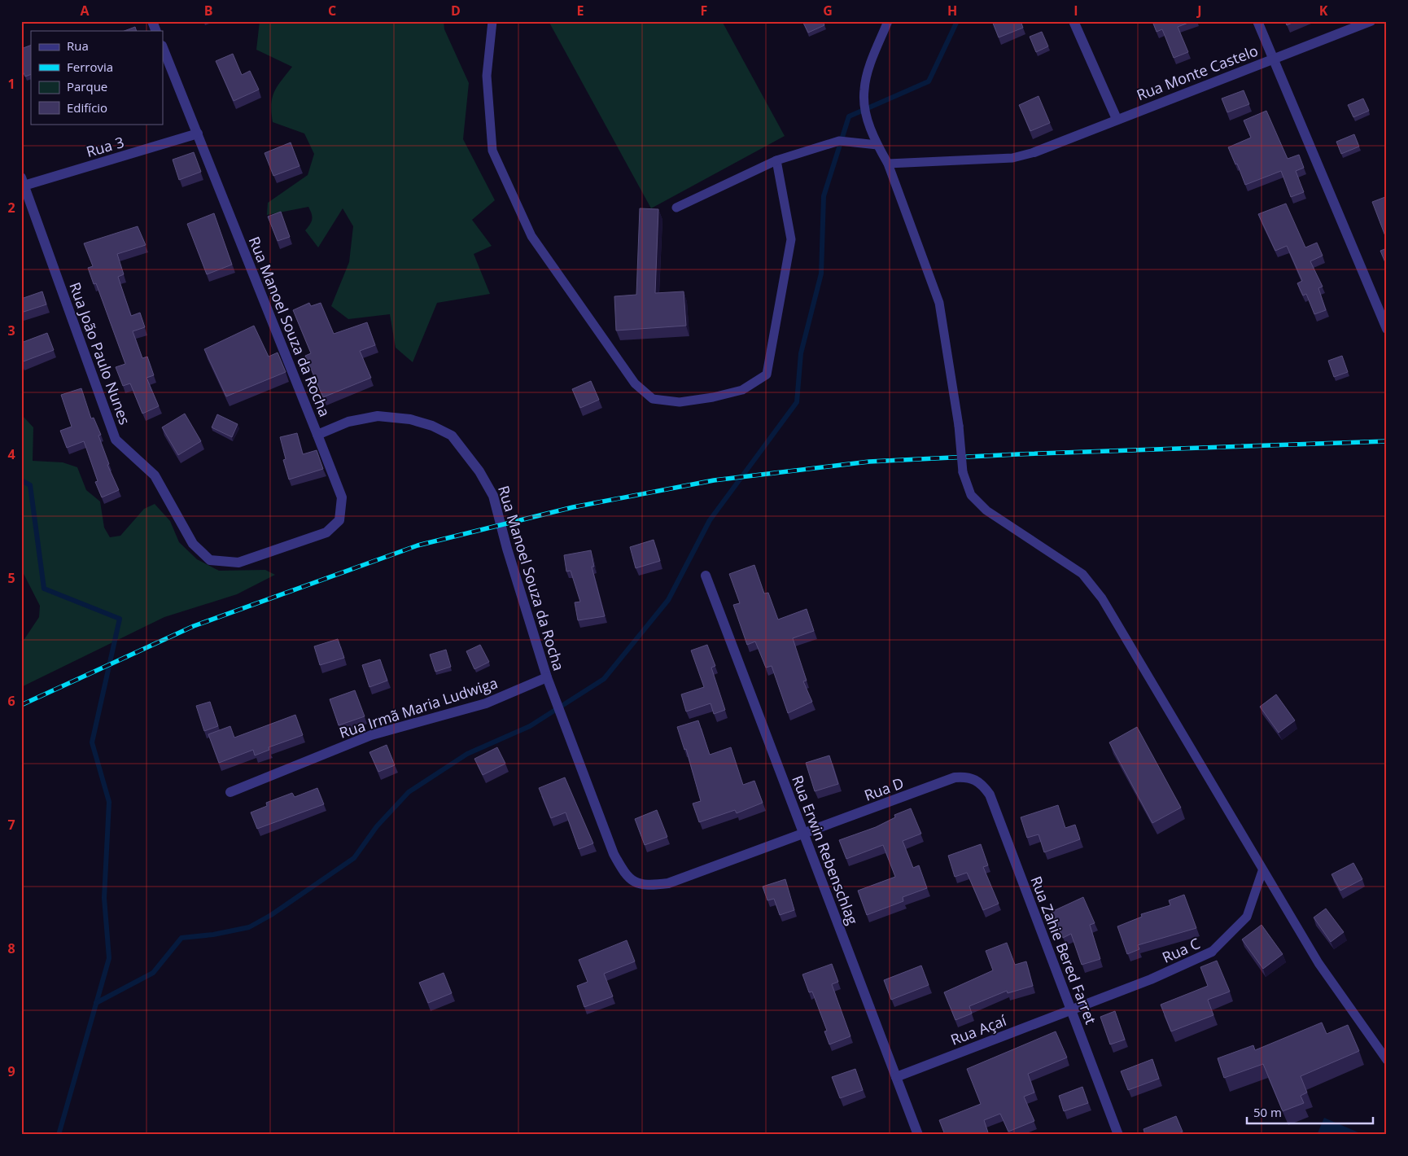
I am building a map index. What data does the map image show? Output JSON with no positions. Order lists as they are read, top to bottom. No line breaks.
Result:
{"streets":{"street":["Rua Monte Castelo","Rua 3","Rua Manoel Souza da Rocha","Rua João Paulo Nunes","Rua Irmã Maria Ludwiga","Rua D","Rua Erwin Rebenschlag","Rua Zahie Bered Farret","Rua C","Rua Açaí"]},"crossings":[["Rua 3","Rua Manoel Souza da Rocha"],["Rua 3","Rua João Paulo Nunes"],["Rua Manoel Souza da Rocha","Rua João Paulo Nunes"],["Rua Manoel Souza da Rocha","Rua Irmã Maria Ludwiga"],["Rua Manoel Souza da Rocha","Rua D"],["Rua Manoel Souza da Rocha","Rua Erwin Rebenschlag"],["Rua D","Rua Erwin Rebenschlag"],["Rua D","Rua Zahie Bered Farret"],["Rua Erwin Rebenschlag","Rua Açaí"],["Rua Zahie Bered Farret","Rua C"],["Rua Zahie Bered Farret","Rua Açaí"],["Rua C","Rua Açaí"]],"legend":["Rua","Ferrovia","Parque","Edifício"],"scale_bar":"50 m","grid":{"columns":["A","B","C","D","E","F","G","H","I","J","K"],"rows":["1","2","3","4","5","6","7","8","9"]}}
